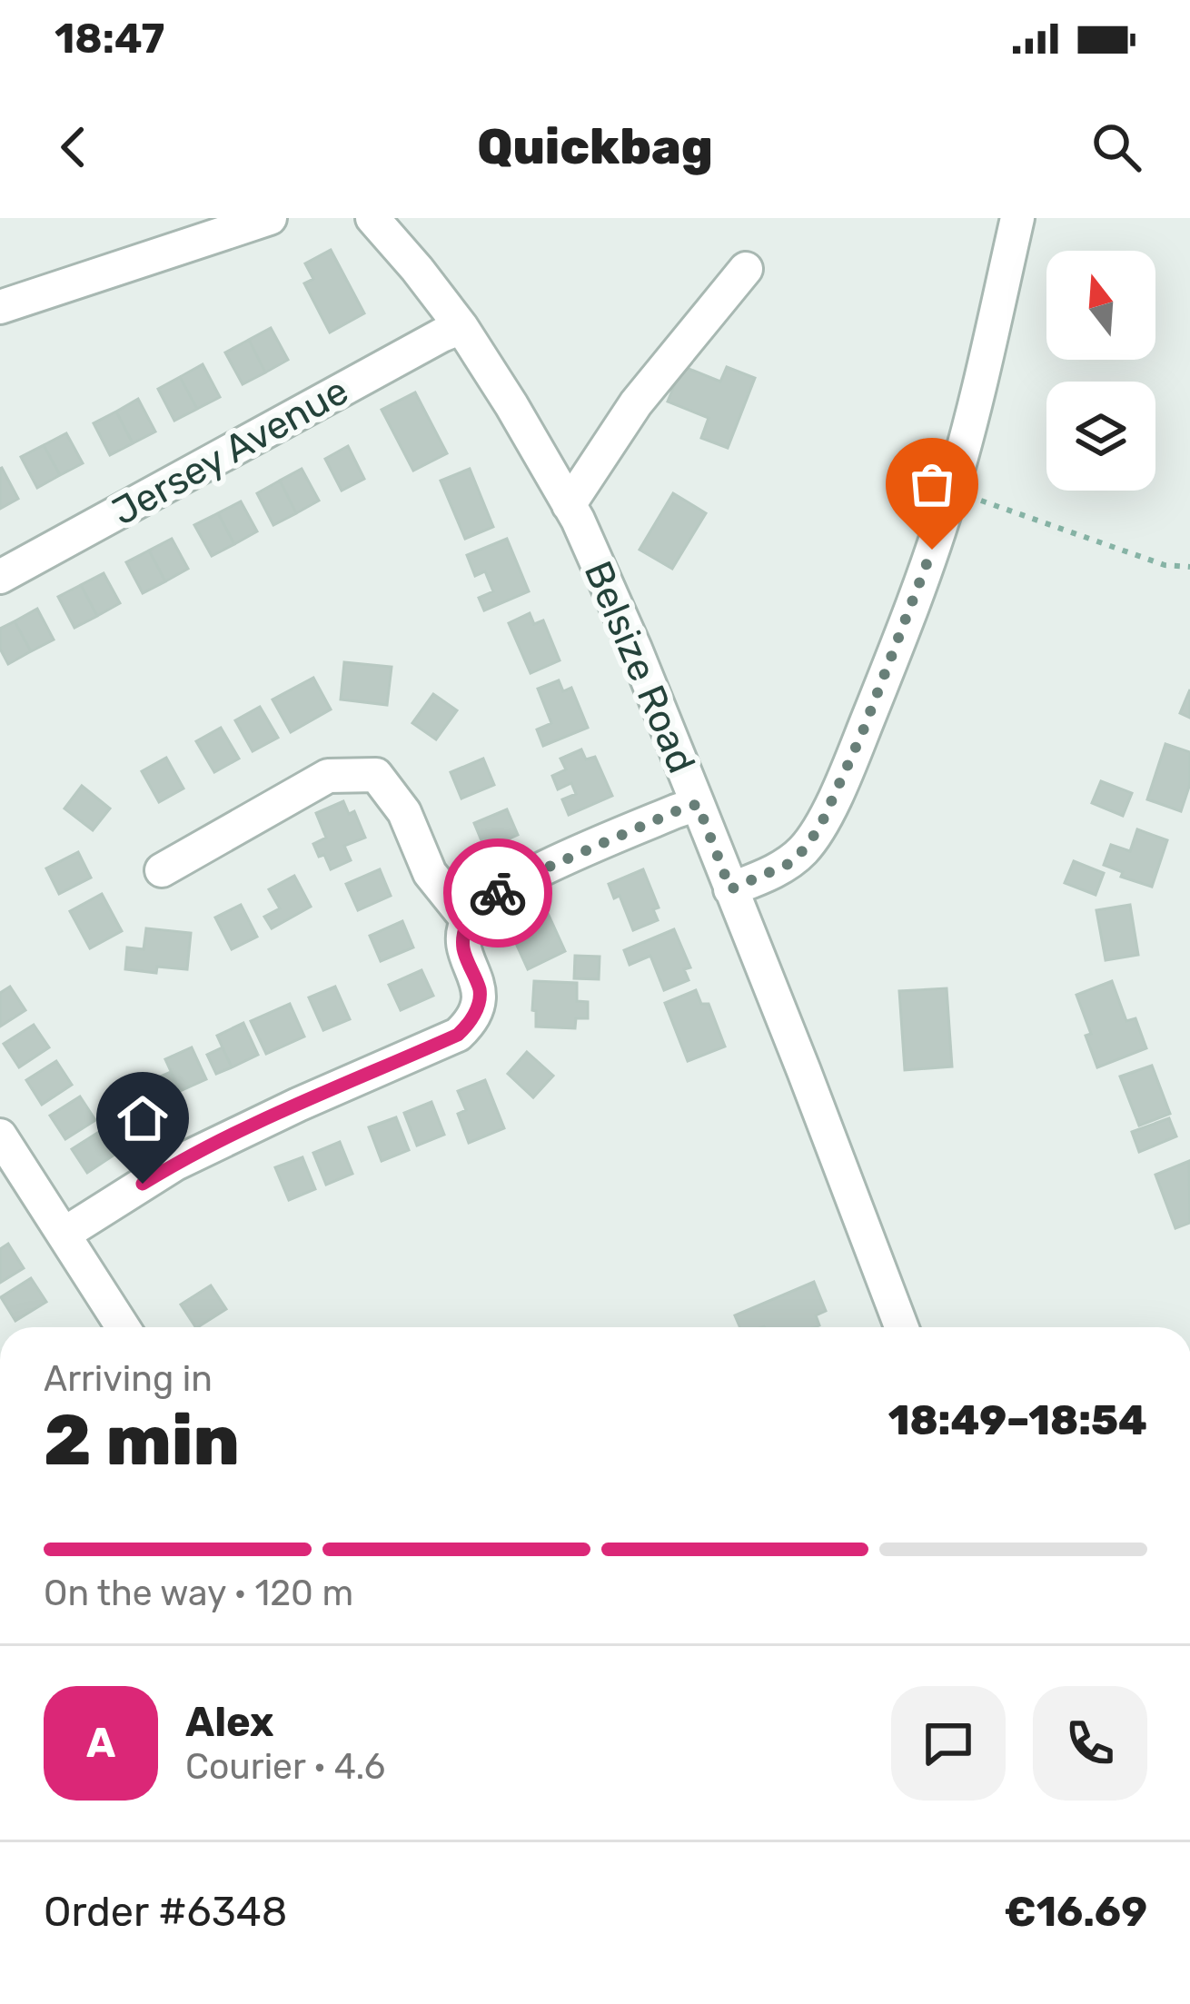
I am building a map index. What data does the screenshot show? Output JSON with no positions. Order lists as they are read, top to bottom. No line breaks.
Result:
{"streets":{"street":["Jersey Avenue","Belsize Road"]},"crossings":[["Jersey Avenue","Belsize Road"]],"north":"top","page":{"status":"18:47","header":"Quickbag","heading":["2 min","Arriving in","18:49–18:54"],"panel":["Alex","Courier · 4.6","Order #6348","€16.69"],"bar":"On the way · 120 m","round":"A"}}
